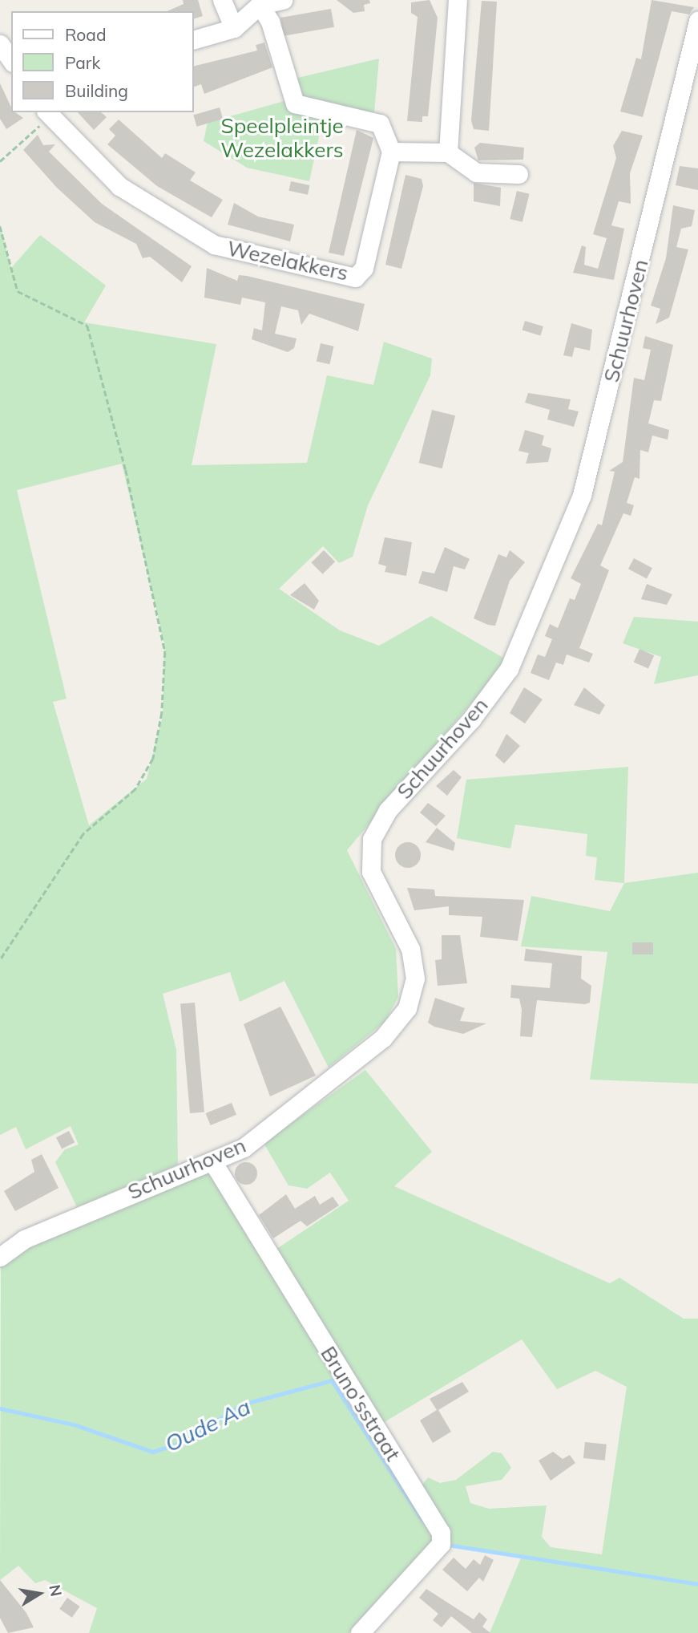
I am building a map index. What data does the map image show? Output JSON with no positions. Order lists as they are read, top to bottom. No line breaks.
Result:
{"streets":{"street":["Wezelakkers","Schuurhoven","Bruno'sstraat"]},"crossings":[["Schuurhoven","Bruno'sstraat"]],"water":["Oude Aa"],"parks":["Speelpleintje Wezelakkers"],"legend":["Road","Park","Building"],"north":"right"}
